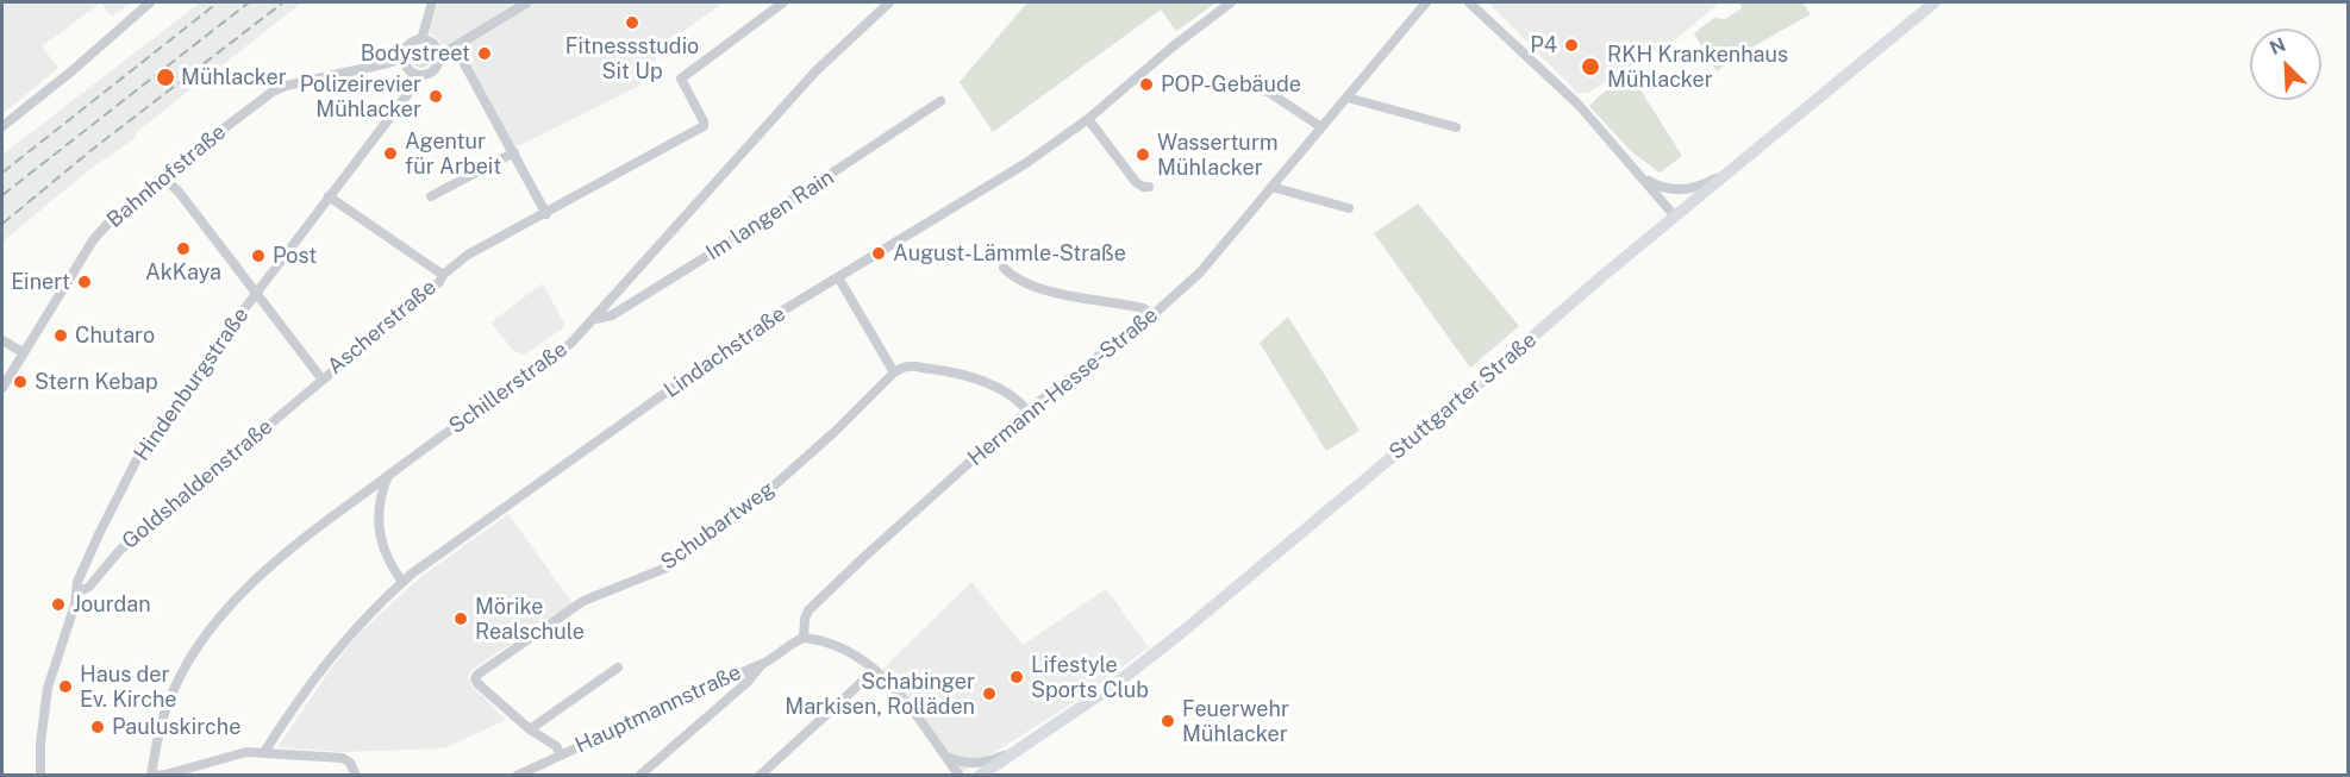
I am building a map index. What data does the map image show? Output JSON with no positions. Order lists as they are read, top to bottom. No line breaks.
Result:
{"streets":{"main road":["Stuttgarter Straße"],"street":["Bahnhofstraße","Im langen Rain","Ascherstraße","Lindachstraße","Hindenburgstraße","Hermann-Hesse-Straße","Schillerstraße","Goldshaldenstraße","Schubartweg","Hauptmannstraße"]},"crossings":[["Bahnhofstraße","Hindenburgstraße"],["Im langen Rain","Schillerstraße"],["Ascherstraße","Goldshaldenstraße"],["Hindenburgstraße","Goldshaldenstraße"],["Schubartweg","Hauptmannstraße"]],"places":["Fitnessstudio Sit Up","P4","Bodystreet","RKH Krankenhaus Mühlacker","Mühlacker","POP-Gebäude","Polizeirevier Mühlacker","Agentur für Arbeit","Wasserturm Mühlacker","AkKaya","August-Lämmle-Straße","Post","Einert","Chutaro","Stern Kebap","Jourdan","Mörike Realschule","Lifestyle Sports Club","Haus der Ev. Kirche","Schabinger Markisen, Rolläden","Feuerwehr Mühlacker","Pauluskirche"],"north":"top left"}
